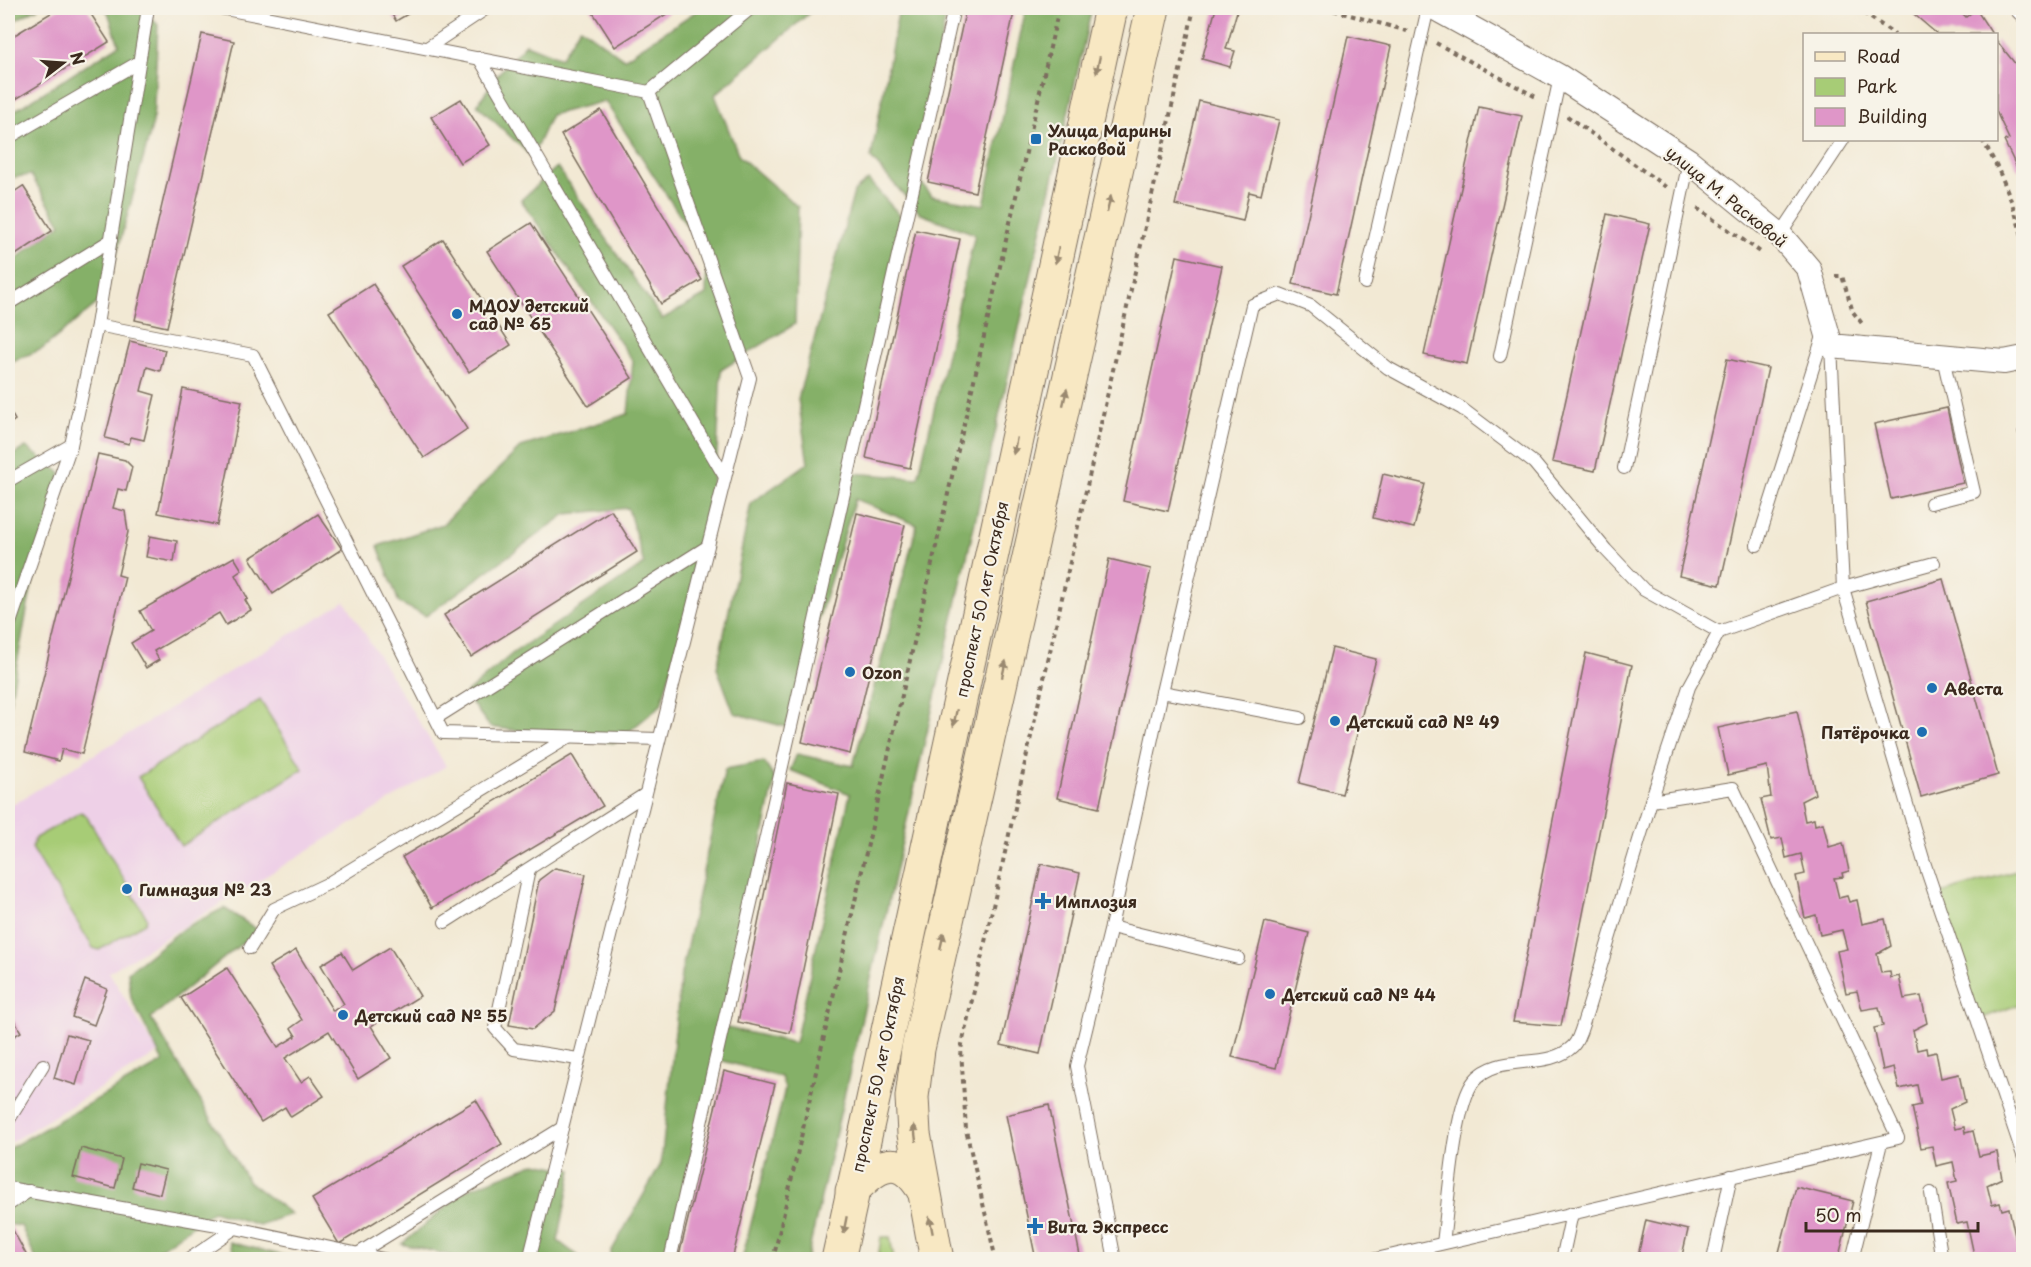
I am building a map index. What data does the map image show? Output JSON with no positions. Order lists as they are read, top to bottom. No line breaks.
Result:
{"streets":{"main road":["проспект 50 лет Октября"],"street":["улица М. Расковой"]},"places":{"transit":["Улица Марины Расковой"],"other":["МДОУ детский сад № 65","Ozon","Авеста","Детский сад № 49","Пятёрочка","Гимназия № 23","Детский сад № 44","Детский сад № 55"],"health":["Имплозия","Вита Экспресс"]},"legend":["Road","Park","Building"],"scale_bar":"50 m","north":"right"}
